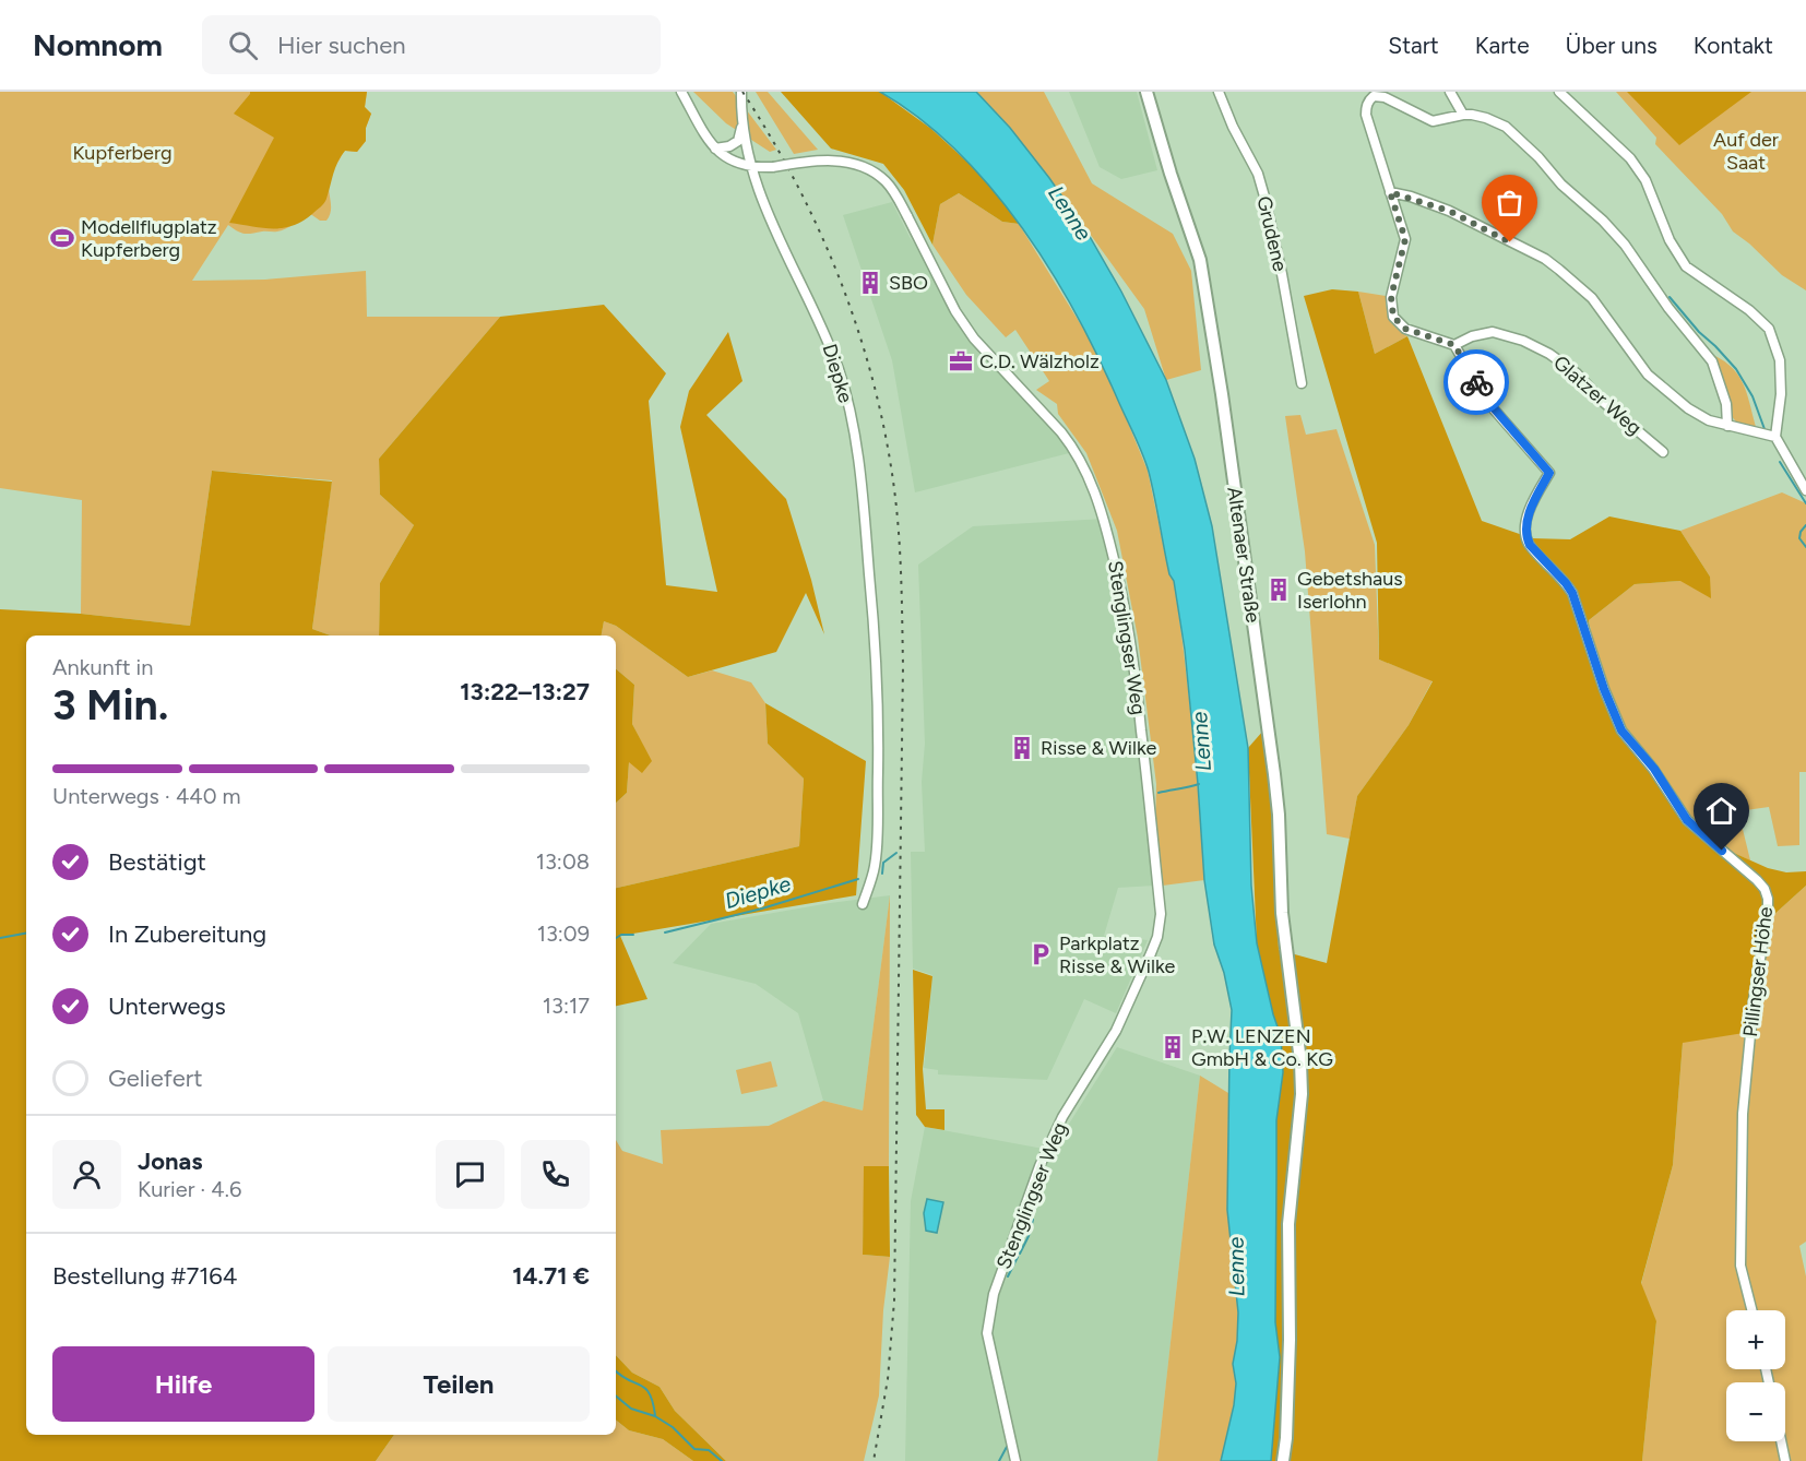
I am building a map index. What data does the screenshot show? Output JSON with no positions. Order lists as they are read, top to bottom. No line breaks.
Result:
{"streets":{"main road":["Altenaer Straße"],"street":["Grudene","Diepke","Glatzer Weg","Stenglingser Weg","Pillingser Höhe"]},"crossings":[["Diepke","Stenglingser Weg"]],"water":["Lenne","Diepke"],"parks":["Auf der Saat","Kupferberg"],"places":{"sports":["Modellflugplatz Kupferberg"],"building":["SBO","Gebetshaus Iserlohn","Risse & Wilke","P.W. LENZEN GmbH & Co. KG"],"office":["C.D. Wälzholz"],"parking":["Parkplatz Risse & Wilke"]},"page":{"header":"Nomnom","search":"Hier suchen","nav":["Start","Karte","Über uns","Kontakt"],"heading":["3 Min.","Ankunft in","13:22–13:27"],"panel":["Jonas","Kurier · 4.6","Bestellung #7164","14.71 €"],"bar":"Unterwegs · 440 m","list":[["Bestätigt","13:08"],["In Zubereitung","13:09"],["Unterwegs","13:17"],"Geliefert"],"map_buttons":["+","−"],"buttons":["Hilfe","Teilen"]}}
